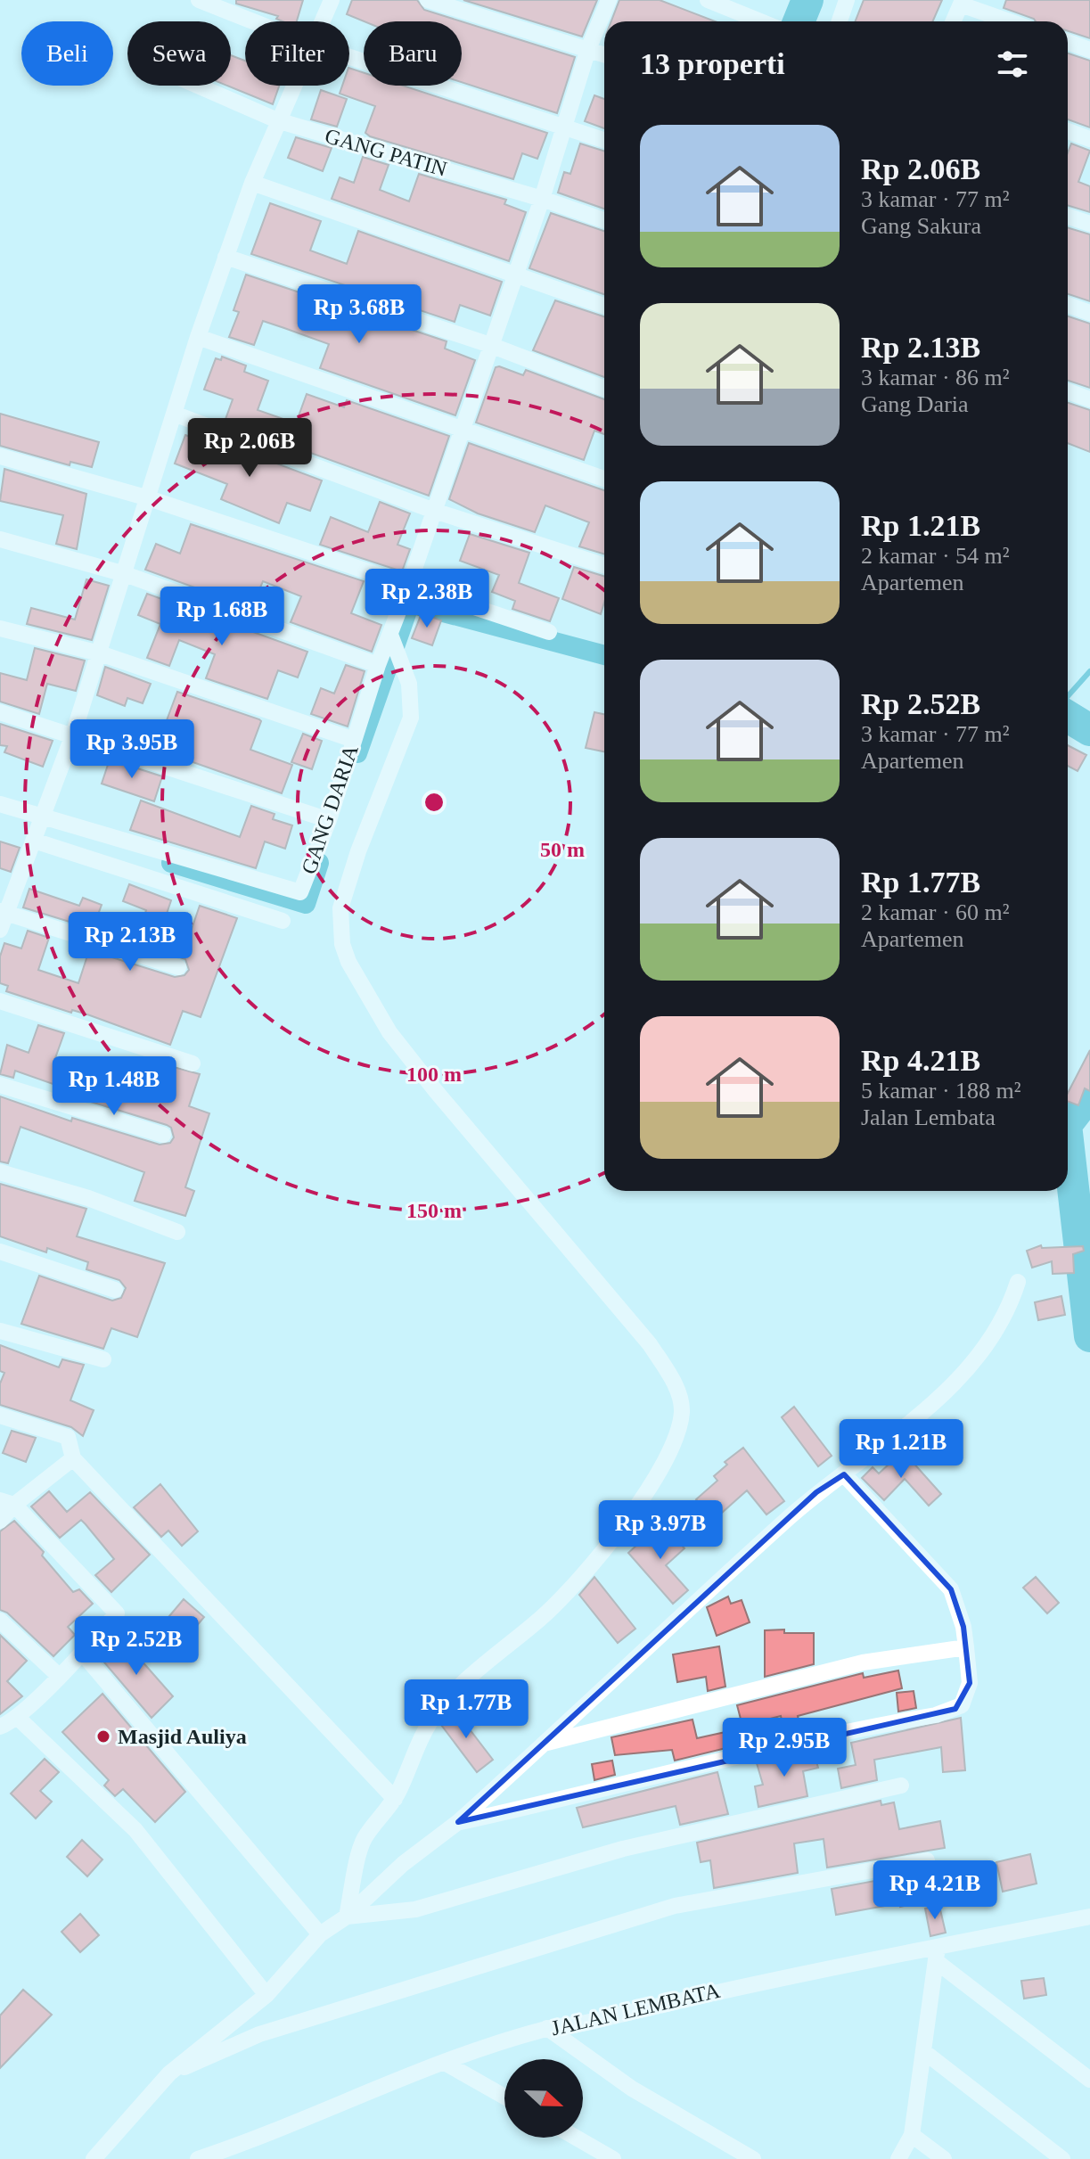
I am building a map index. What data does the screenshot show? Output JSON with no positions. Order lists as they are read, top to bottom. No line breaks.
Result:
{"streets":{"street":["GANG PATIN","GANG DARIA","JALAN LEMBATA"]},"crossings":[["GANG PATIN","GANG DARIA"]],"places":["Masjid Auliya"],"north":"right","page":{"chip":["Beli","Sewa","Filter","Baru"],"heading":"13 properti","list":[{"name":"Rp 2.06B","note":"3 kamar · 77 m² · Gang Sakura"},{"name":"Rp 2.13B","note":"3 kamar · 86 m² · Gang Daria"},{"name":"Rp 1.21B","note":"2 kamar · 54 m² · Apartemen"},{"name":"Rp 2.52B","note":"3 kamar · 77 m² · Apartemen"},{"name":"Rp 1.77B","note":"2 kamar · 60 m² · Apartemen"},{"name":"Rp 4.21B","note":"5 kamar · 188 m² · Jalan Lembata"}],"price":["Rp 3.68B","Rp 2.06B","Rp 2.38B","Rp 1.68B","Rp 3.95B","Rp 2.13B","Rp 1.48B","Rp 1.21B","Rp 3.97B","Rp 2.52B","Rp 1.77B","Rp 2.95B","Rp 4.21B"]},"rings":["50 m","100 m","150 m"]}
